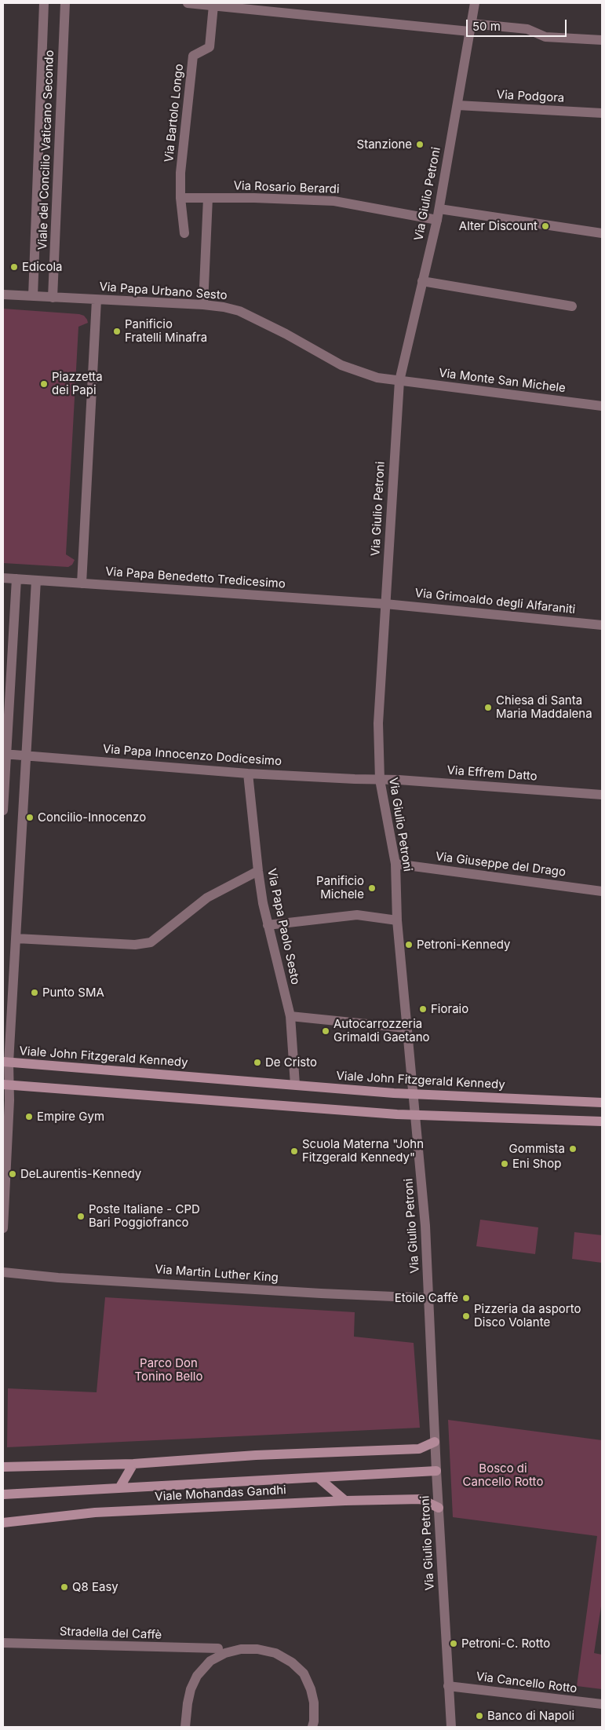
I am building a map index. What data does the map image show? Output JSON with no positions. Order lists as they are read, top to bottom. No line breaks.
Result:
{"streets":{"main road":["Viale John Fitzgerald Kennedy","Viale Mohandas Gandhi"],"street":["Via Podgora","Via Bartolo Longo","Viale del Concilio Vaticano Secondo","Via Rosario Berardi","Via Giulio Petroni","Via Papa Urbano Sesto","Via Monte San Michele","Via Papa Benedetto Tredicesimo","Via Grimoaldo degli Alfaraniti","Via Papa Innocenzo Dodicesimo","Via Effrem Datto","Via Giuseppe del Drago","Via Papa Paolo Sesto","Via Martin Luther King","Stradella del Caffè","Via Cancello Rotto"]},"crossings":[["Via Podgora","Via Giulio Petroni"],["Via Bartolo Longo","Via Rosario Berardi"],["Viale del Concilio Vaticano Secondo","Via Papa Urbano Sesto"],["Via Rosario Berardi","Via Giulio Petroni"],["Via Giulio Petroni","Via Papa Urbano Sesto"],["Via Giulio Petroni","Via Monte San Michele"],["Via Giulio Petroni","Via Papa Benedetto Tredicesimo"],["Via Giulio Petroni","Via Grimoaldo degli Alfaraniti"],["Via Giulio Petroni","Via Papa Innocenzo Dodicesimo"],["Via Giulio Petroni","Via Effrem Datto"],["Via Giulio Petroni","Via Giuseppe del Drago"],["Via Giulio Petroni","Viale John Fitzgerald Kennedy"],["Via Giulio Petroni","Via Martin Luther King"],["Via Giulio Petroni","Viale Mohandas Gandhi"],["Via Giulio Petroni","Via Cancello Rotto"],["Via Papa Urbano Sesto","Via Monte San Michele"],["Via Papa Benedetto Tredicesimo","Via Grimoaldo degli Alfaraniti"],["Via Papa Innocenzo Dodicesimo","Via Effrem Datto"],["Via Papa Innocenzo Dodicesimo","Via Papa Paolo Sesto"],["Via Papa Paolo Sesto","Viale John Fitzgerald Kennedy"]],"parks":["Parco Don Tonino Bello","Bosco di Cancello Rotto"],"places":["Stanzione","Alter Discount","Edicola","Panificio Fratelli Minafra","Piazzetta dei Papi","Chiesa di Santa Maria Maddalena","Concilio-Innocenzo","Panificio Michele","Petroni-Kennedy","Punto SMA","Fioraio","Autocarrozzeria Grimaldi Gaetano","De Cristo","Empire Gym","Gommista","Scuola Materna \"John Fitzgerald Kennedy\"","Eni Shop","DeLaurentis-Kennedy","Poste Italiane - CPD Bari Poggiofranco","Etoile Caffè","Pizzeria da asporto Disco Volante","Q8 Easy","Petroni-C. Rotto","Banco di Napoli"],"scale_bar":"50 m"}
